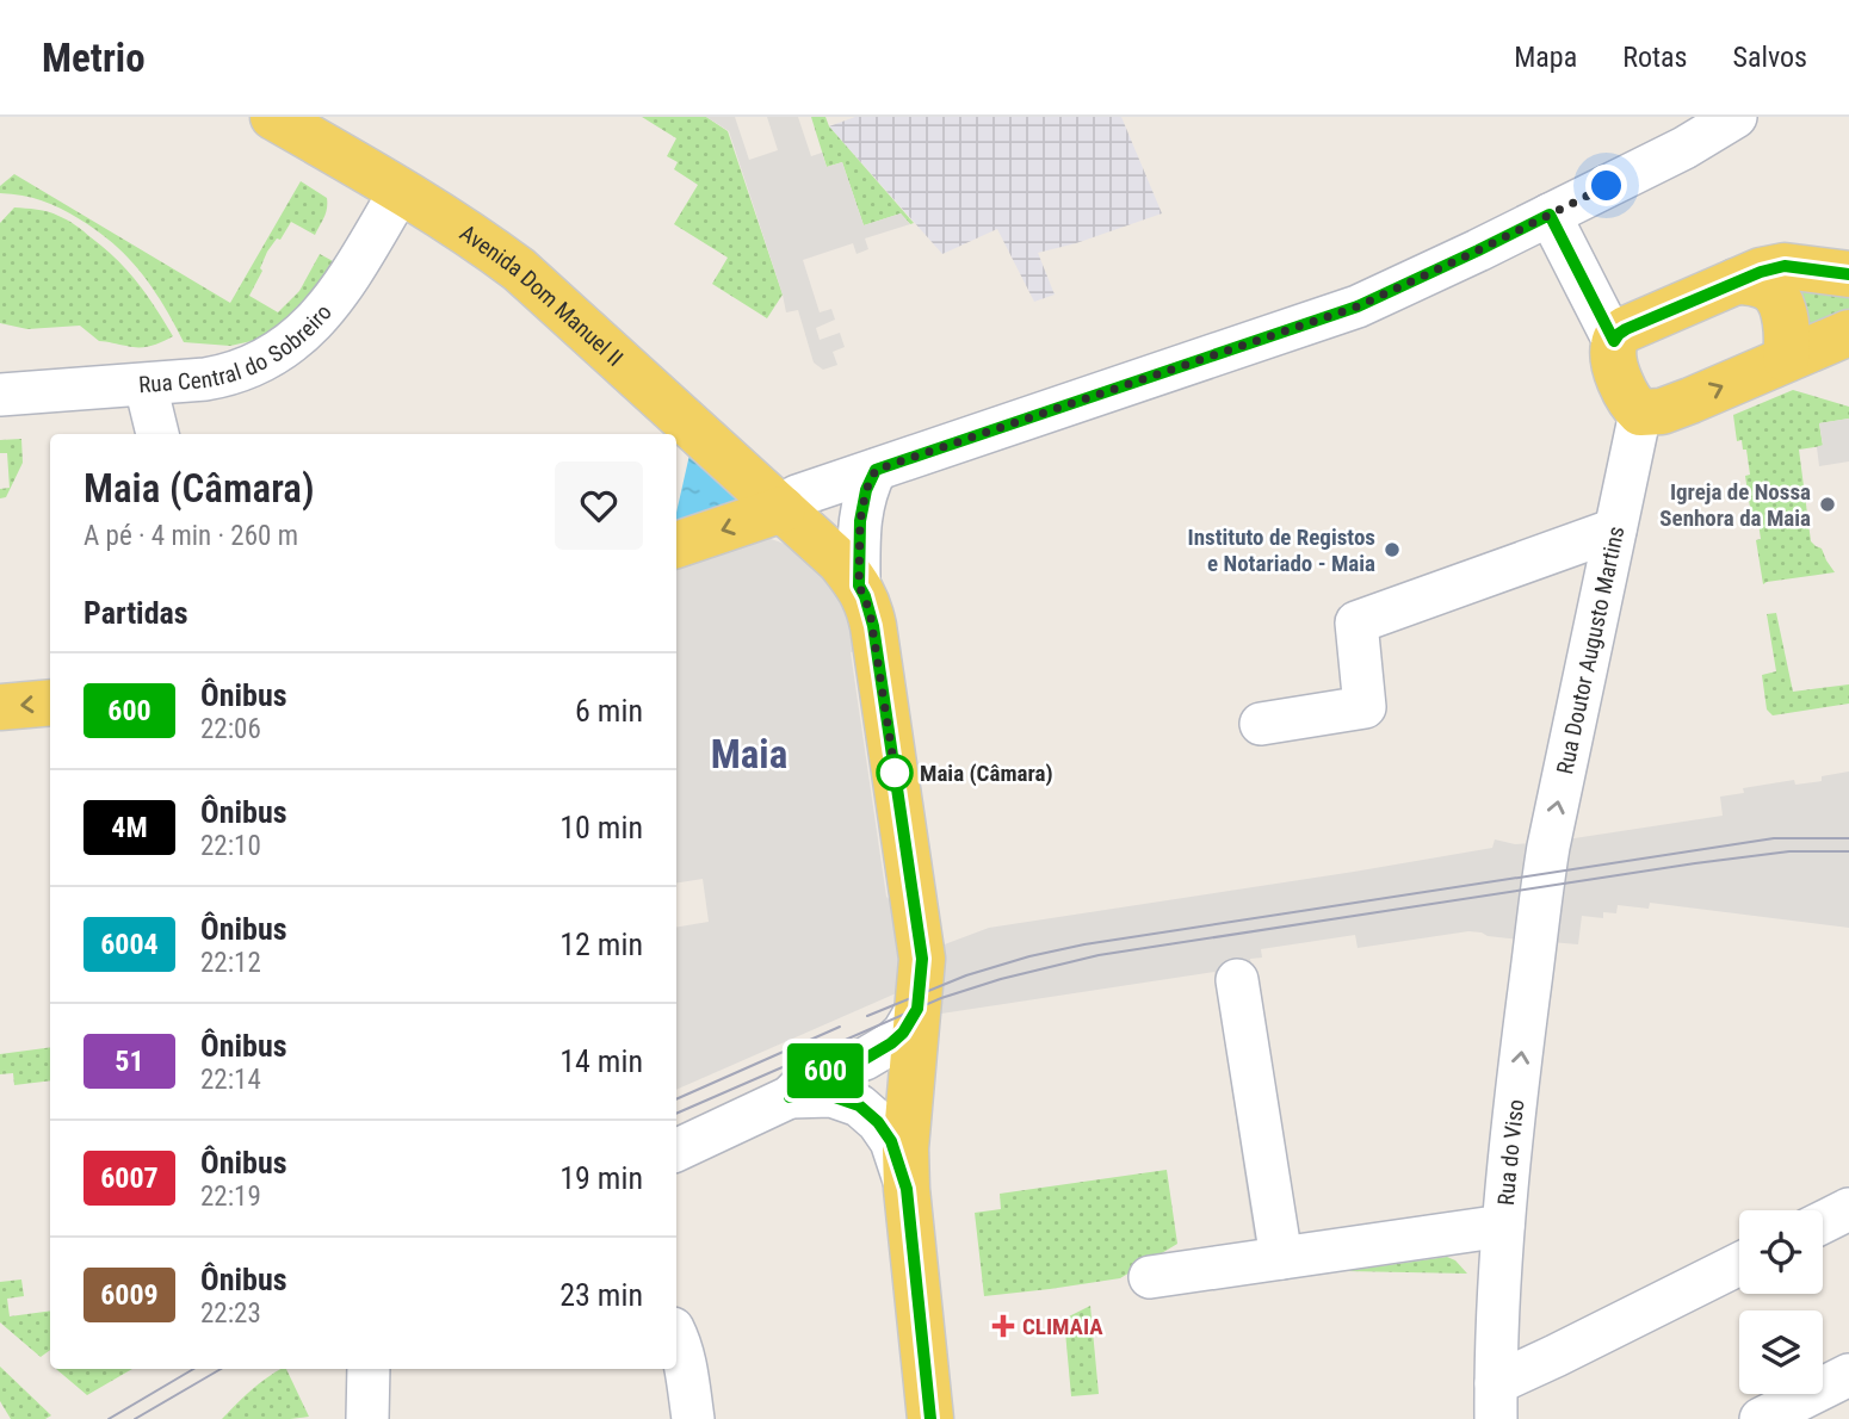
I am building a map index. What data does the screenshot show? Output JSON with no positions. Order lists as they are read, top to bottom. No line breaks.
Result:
{"streets":{"main road":["Avenida Dom Manuel II"],"street":["Rua Central do Sobreiro","Rua Doutor Augusto Martins","Rua do Viso"]},"crossings":[["Avenida Dom Manuel II","Rua Central do Sobreiro"],["Rua Doutor Augusto Martins","Rua do Viso"]],"one_way":["Rua Doutor Augusto Martins"],"districts":["Maia"],"places":{"other":["Igreja de Nossa Senhora da Maia","Instituto de Registos e Notariado - Maia","Maia (Câmara)"],"health":["CLIMAIA"]},"lines":["bus line 600"],"page":{"header":"Metrio","nav":["Mapa","Rotas","Salvos"],"on_map":"600","heading":[["Maia (Câmara)","A pé · 4 min · 260 m"],"Partidas"],"list":[{"mark":"600","name":"Ônibus","note":"22:06","value":"6 min"},{"mark":"4M","name":"Ônibus","note":"22:10","value":"10 min"},{"mark":"6004","name":"Ônibus","note":"22:12","value":"12 min"},{"mark":"51","name":"Ônibus","note":"22:14","value":"14 min"},{"mark":"6007","name":"Ônibus","note":"22:19","value":"19 min"},{"mark":"6009","name":"Ônibus","note":"22:23","value":"23 min"}]}}
